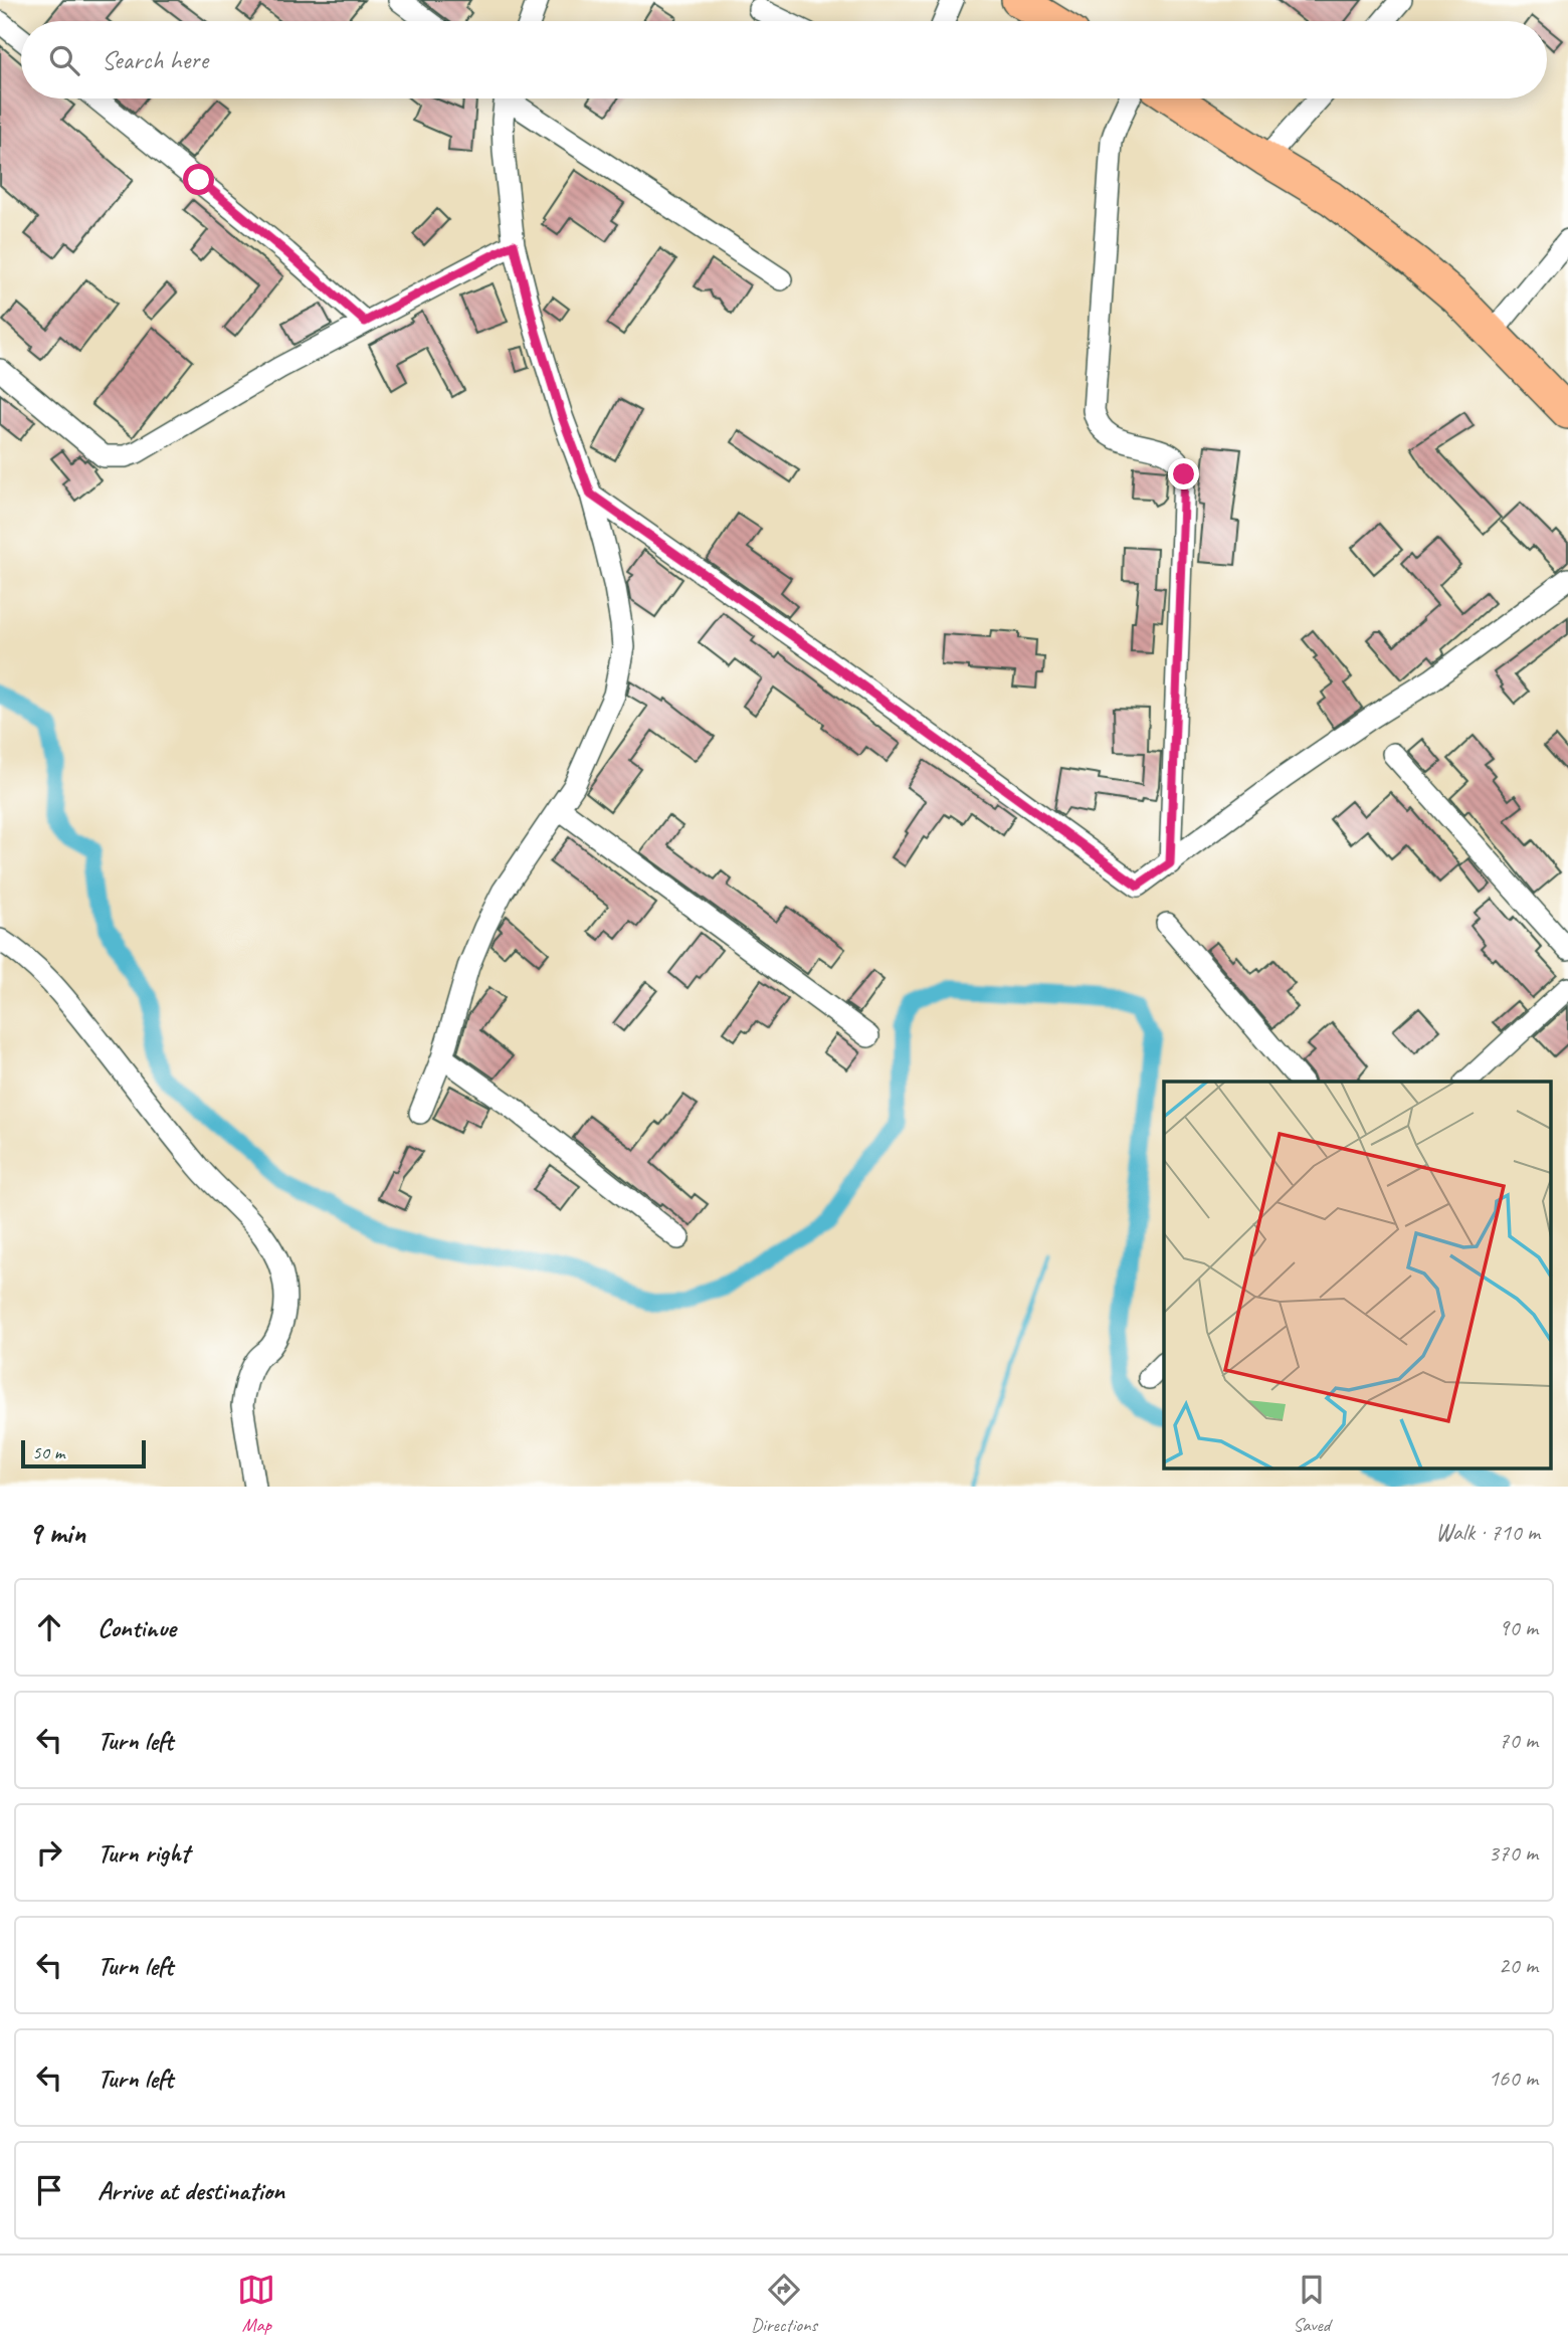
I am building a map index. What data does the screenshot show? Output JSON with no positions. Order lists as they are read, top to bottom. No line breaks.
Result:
{"scale_bar":"50 m","page":{"search":"Search here","scale":"50 m","heading":["9 min","Walk · 710 m"],"list":[["Continue","90 m"],["Turn left","70 m"],["Turn right","370 m"],["Turn left","20 m"],["Turn left","160 m"],"Arrive at destination"],"nav":["Map","Directions","Saved"]}}
